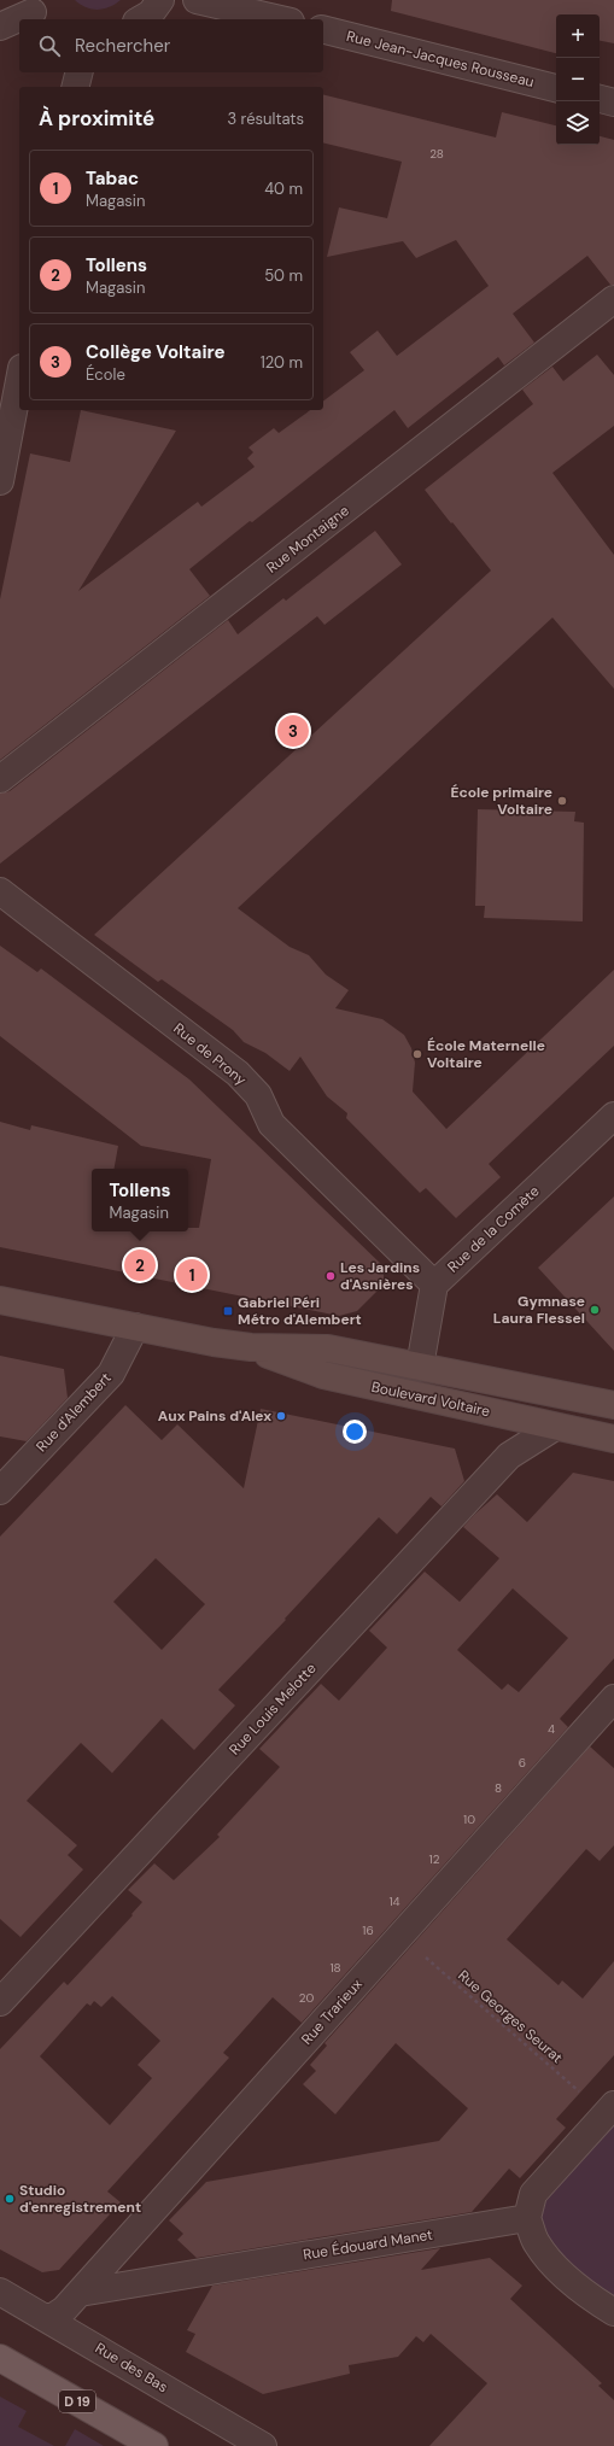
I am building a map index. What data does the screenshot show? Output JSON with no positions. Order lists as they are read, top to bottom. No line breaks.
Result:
{"streets":{"main road":["Boulevard Voltaire","D 19"],"street":["Rue Jean-Jacques Rousseau","Rue Montaigne","Rue de Prony","Rue de la Comète","Rue d'Alembert","Rue Louis Melotte","Rue Trarieux","Rue Édouard Manet","Rue des Bas"],"path":["Rue Georges Seurat"]},"crossings":[["Rue de Prony","Rue de la Comète"],["Boulevard Voltaire","Rue d'Alembert"],["Boulevard Voltaire","Rue Louis Melotte"],["Rue Trarieux","Rue Georges Seurat"],["Rue Trarieux","Rue Édouard Manet"],["Rue Trarieux","Rue des Bas"]],"places":{"other":["École primaire Voltaire","École Maternelle Voltaire","Les Jardins d'Asnières","Gymnase Laura Flessel","Aux Pains d'Alex","Studio d'enregistrement"],"transit":["Gabriel Péri Métro d'Alembert"]},"house_numbers":["28","4","6","8","10","12","14","16","18","20"],"page":{"map_buttons":["+","−"],"search":"Rechercher","heading":["À proximité","3 résultats"],"list":[{"mark":"1","name":"Tabac","note":"Magasin","value":"40 m"},{"mark":"2","name":"Tollens","note":"Magasin","value":"50 m"},{"mark":"3","name":"Collège Voltaire","note":"École","value":"120 m"}],"pins":["3","2","1"],"popup":["Tollens","Magasin"]}}
